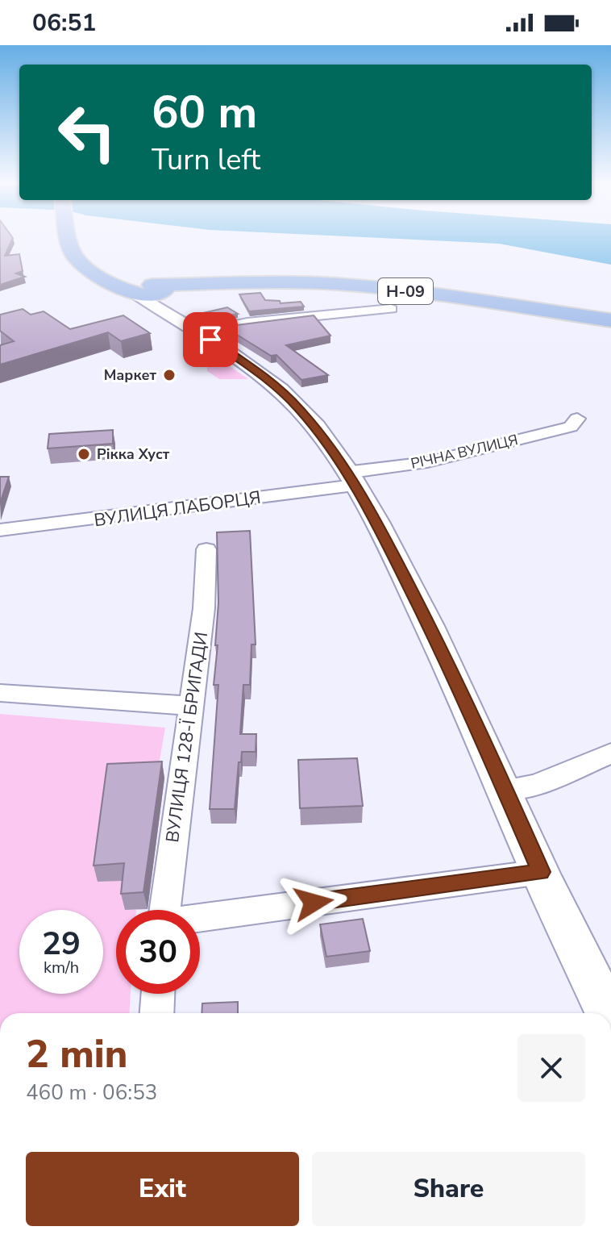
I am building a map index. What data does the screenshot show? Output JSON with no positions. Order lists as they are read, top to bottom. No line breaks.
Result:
{"streets":{"main road":["Н-09"],"street":["РІЧНА ВУЛИЦЯ","ВУЛИЦЯ ЛАБОРЦЯ","ВУЛИЦЯ 128-Ї БРИГАДИ"]},"crossings":[["РІЧНА ВУЛИЦЯ","ВУЛИЦЯ ЛАБОРЦЯ"]],"places":["Маркет","Рікка Хуст"],"page":{"status":"06:51","turn":["60 m","Turn left"],"speed":"29 km/h","limit":"30","heading":["2 min","460 m · 06:53"],"buttons":["Exit","Share"]}}
